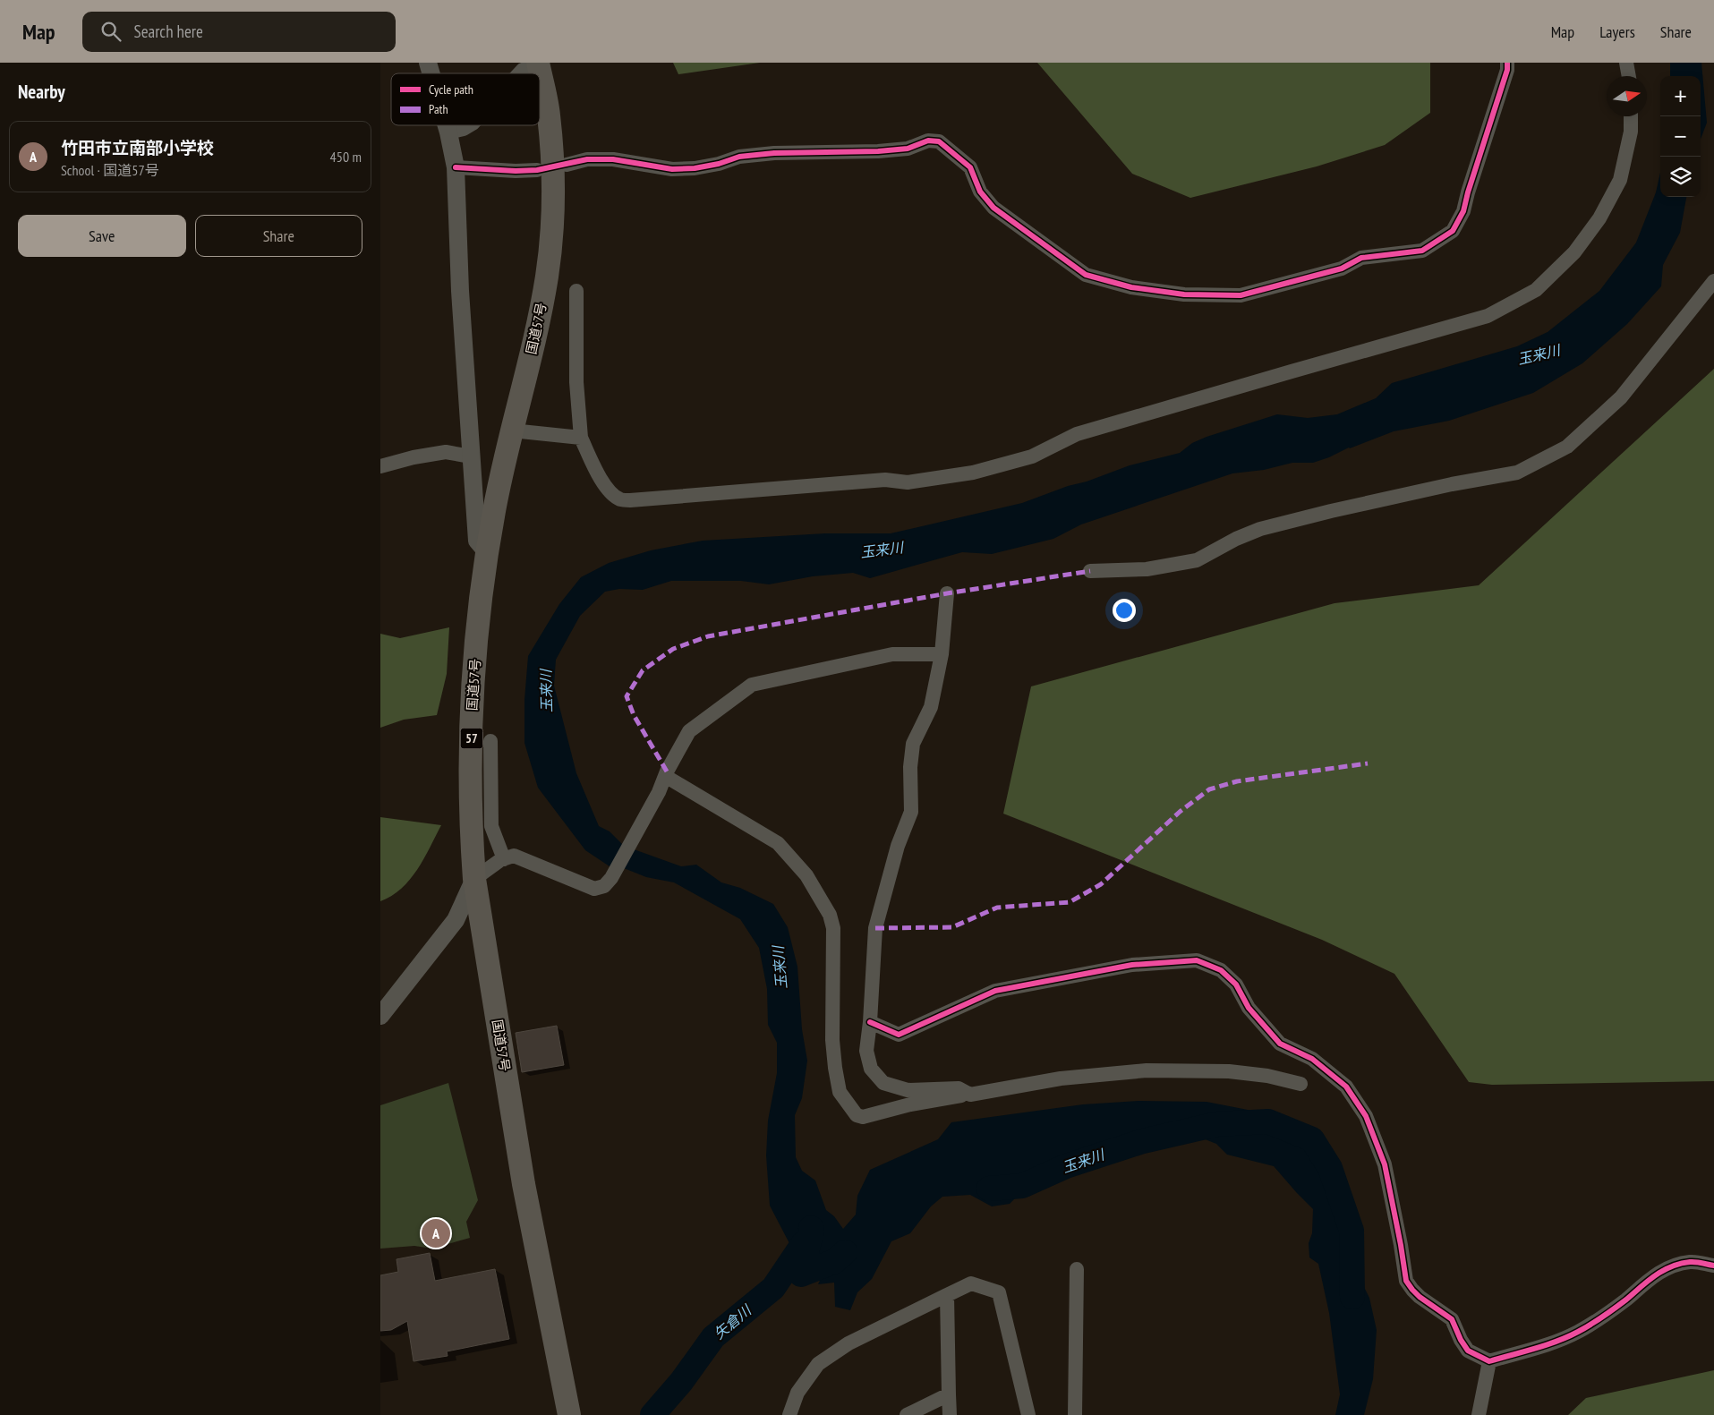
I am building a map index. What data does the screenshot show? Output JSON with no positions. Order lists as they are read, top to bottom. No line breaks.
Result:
{"streets":{"highway":["国道57号","57"]},"water":["玉来川","矢倉川"],"legend":["Cycle path","Path"],"north":"right","page":{"header":"Map","search":"Search here","nav":["Map","Layers","Share"],"heading":"Nearby","map_buttons":["+","−"],"list":[{"mark":"A","name":"竹田市立南部小学校","note":"School · 国道57号","value":"450 m"}],"buttons":["Save","Share"],"pins":"A"}}
